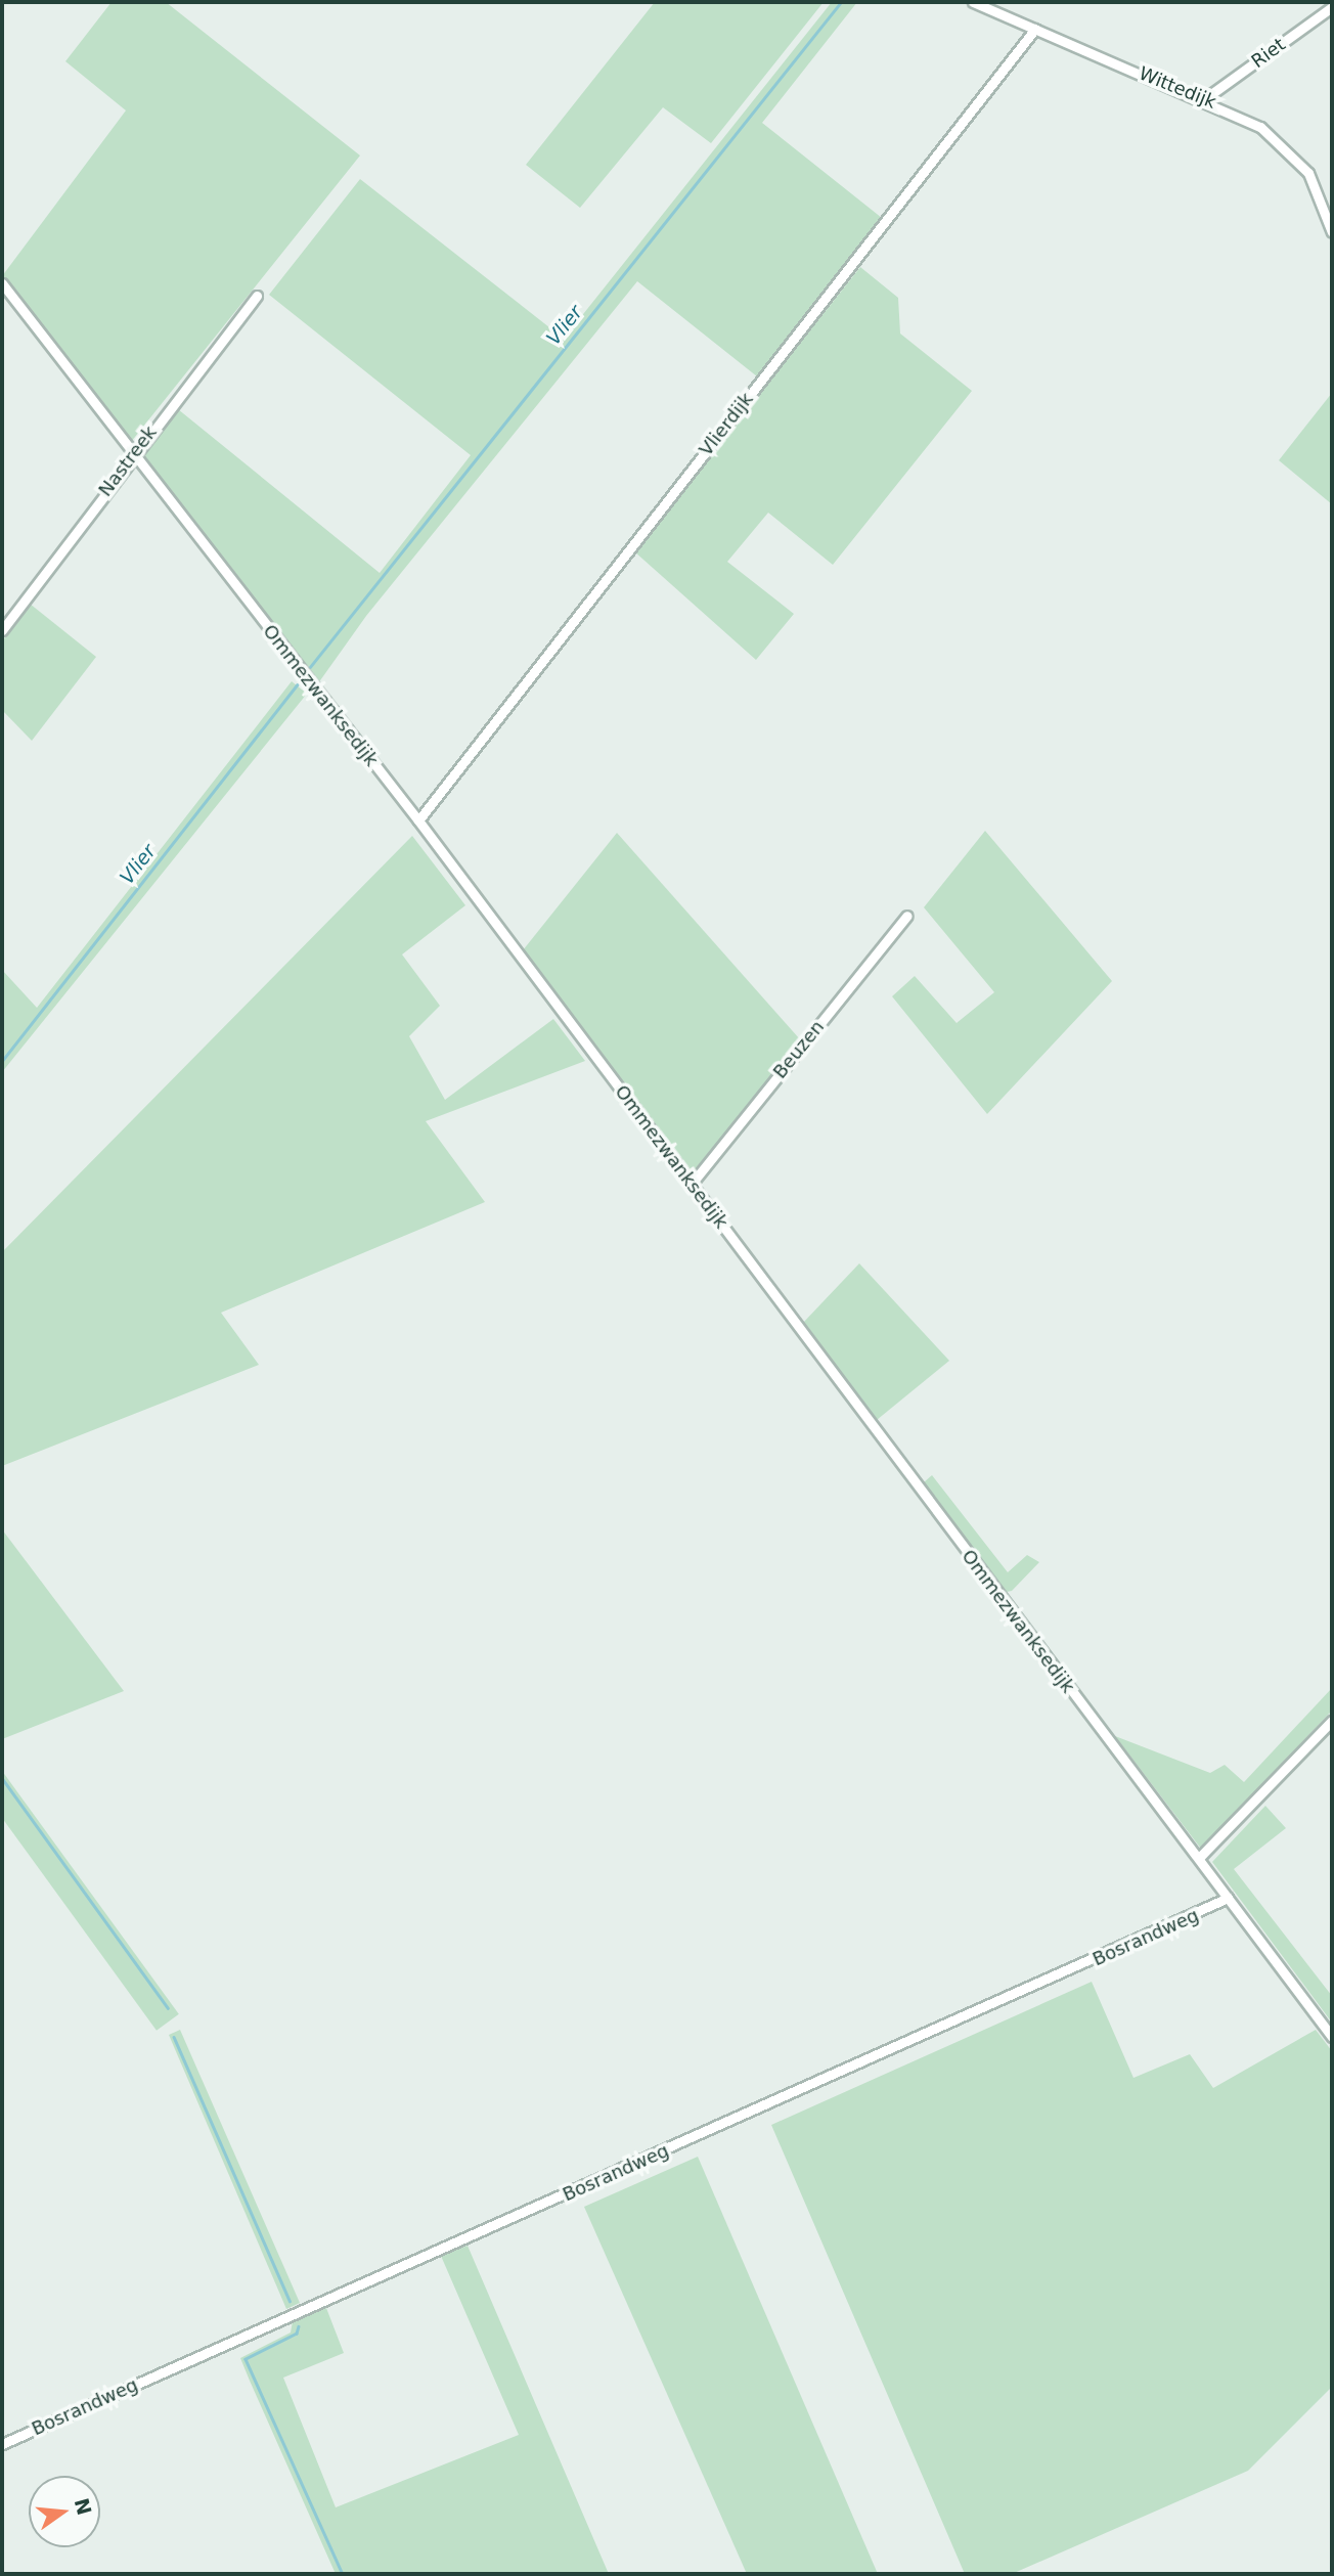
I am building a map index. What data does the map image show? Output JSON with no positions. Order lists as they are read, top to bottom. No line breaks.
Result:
{"streets":{"street":["Riet","Wittedijk","Vlierdijk","Nastreek","Ommezwanksedijk","Beuzen","Bosrandweg"]},"crossings":[["Riet","Wittedijk"],["Wittedijk","Vlierdijk"],["Vlierdijk","Ommezwanksedijk"],["Nastreek","Ommezwanksedijk"],["Ommezwanksedijk","Beuzen"],["Ommezwanksedijk","Bosrandweg"]],"water":["Vlier"],"north":"right"}
